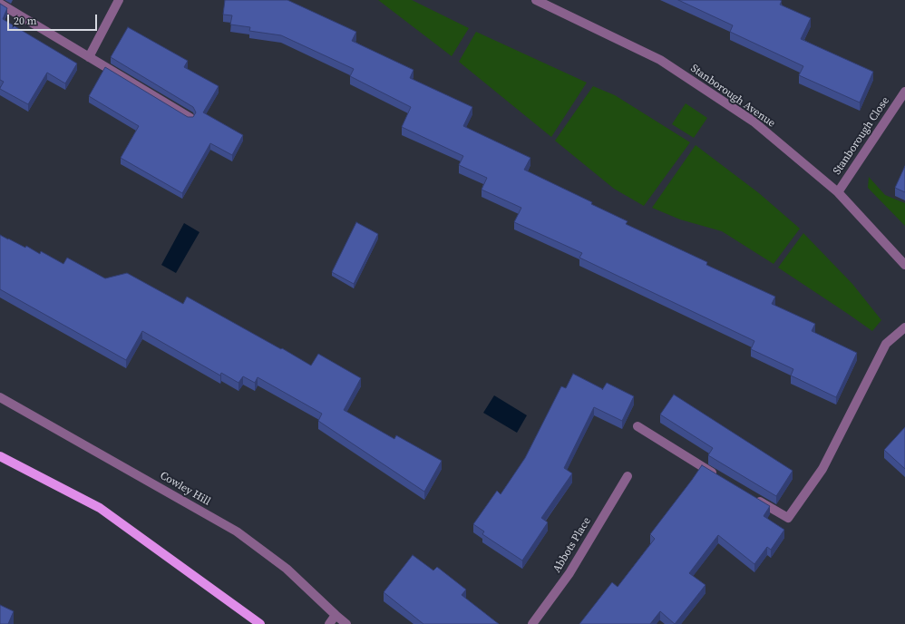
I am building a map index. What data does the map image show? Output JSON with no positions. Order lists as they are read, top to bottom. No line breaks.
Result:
{"streets":{"street":["Stanborough Avenue","Stanborough Close","Cowley Hill","Abbots Place"]},"crossings":[["Stanborough Avenue","Stanborough Close"]],"scale_bar":"20 m"}
